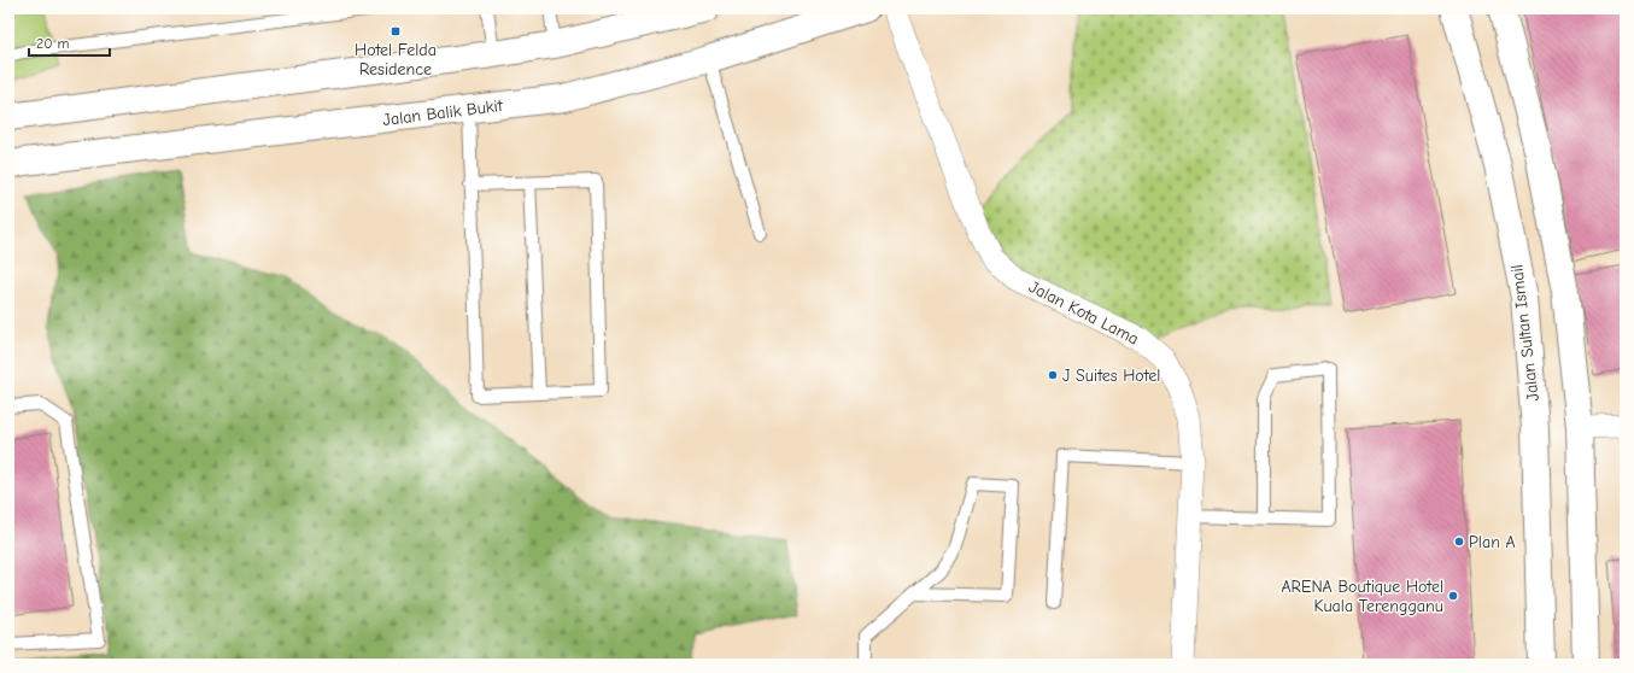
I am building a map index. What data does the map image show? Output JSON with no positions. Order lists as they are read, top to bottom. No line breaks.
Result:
{"streets":{"main road":["Jalan Balik Bukit","Jalan Sultan Ismail"],"street":["Jalan Kota Lama"]},"places":{"transit":["Hotel Felda Residence"],"other":["J Suites Hotel","Plan A","ARENA Boutique Hotel Kuala Terengganu"]},"scale_bar":"20 m"}
